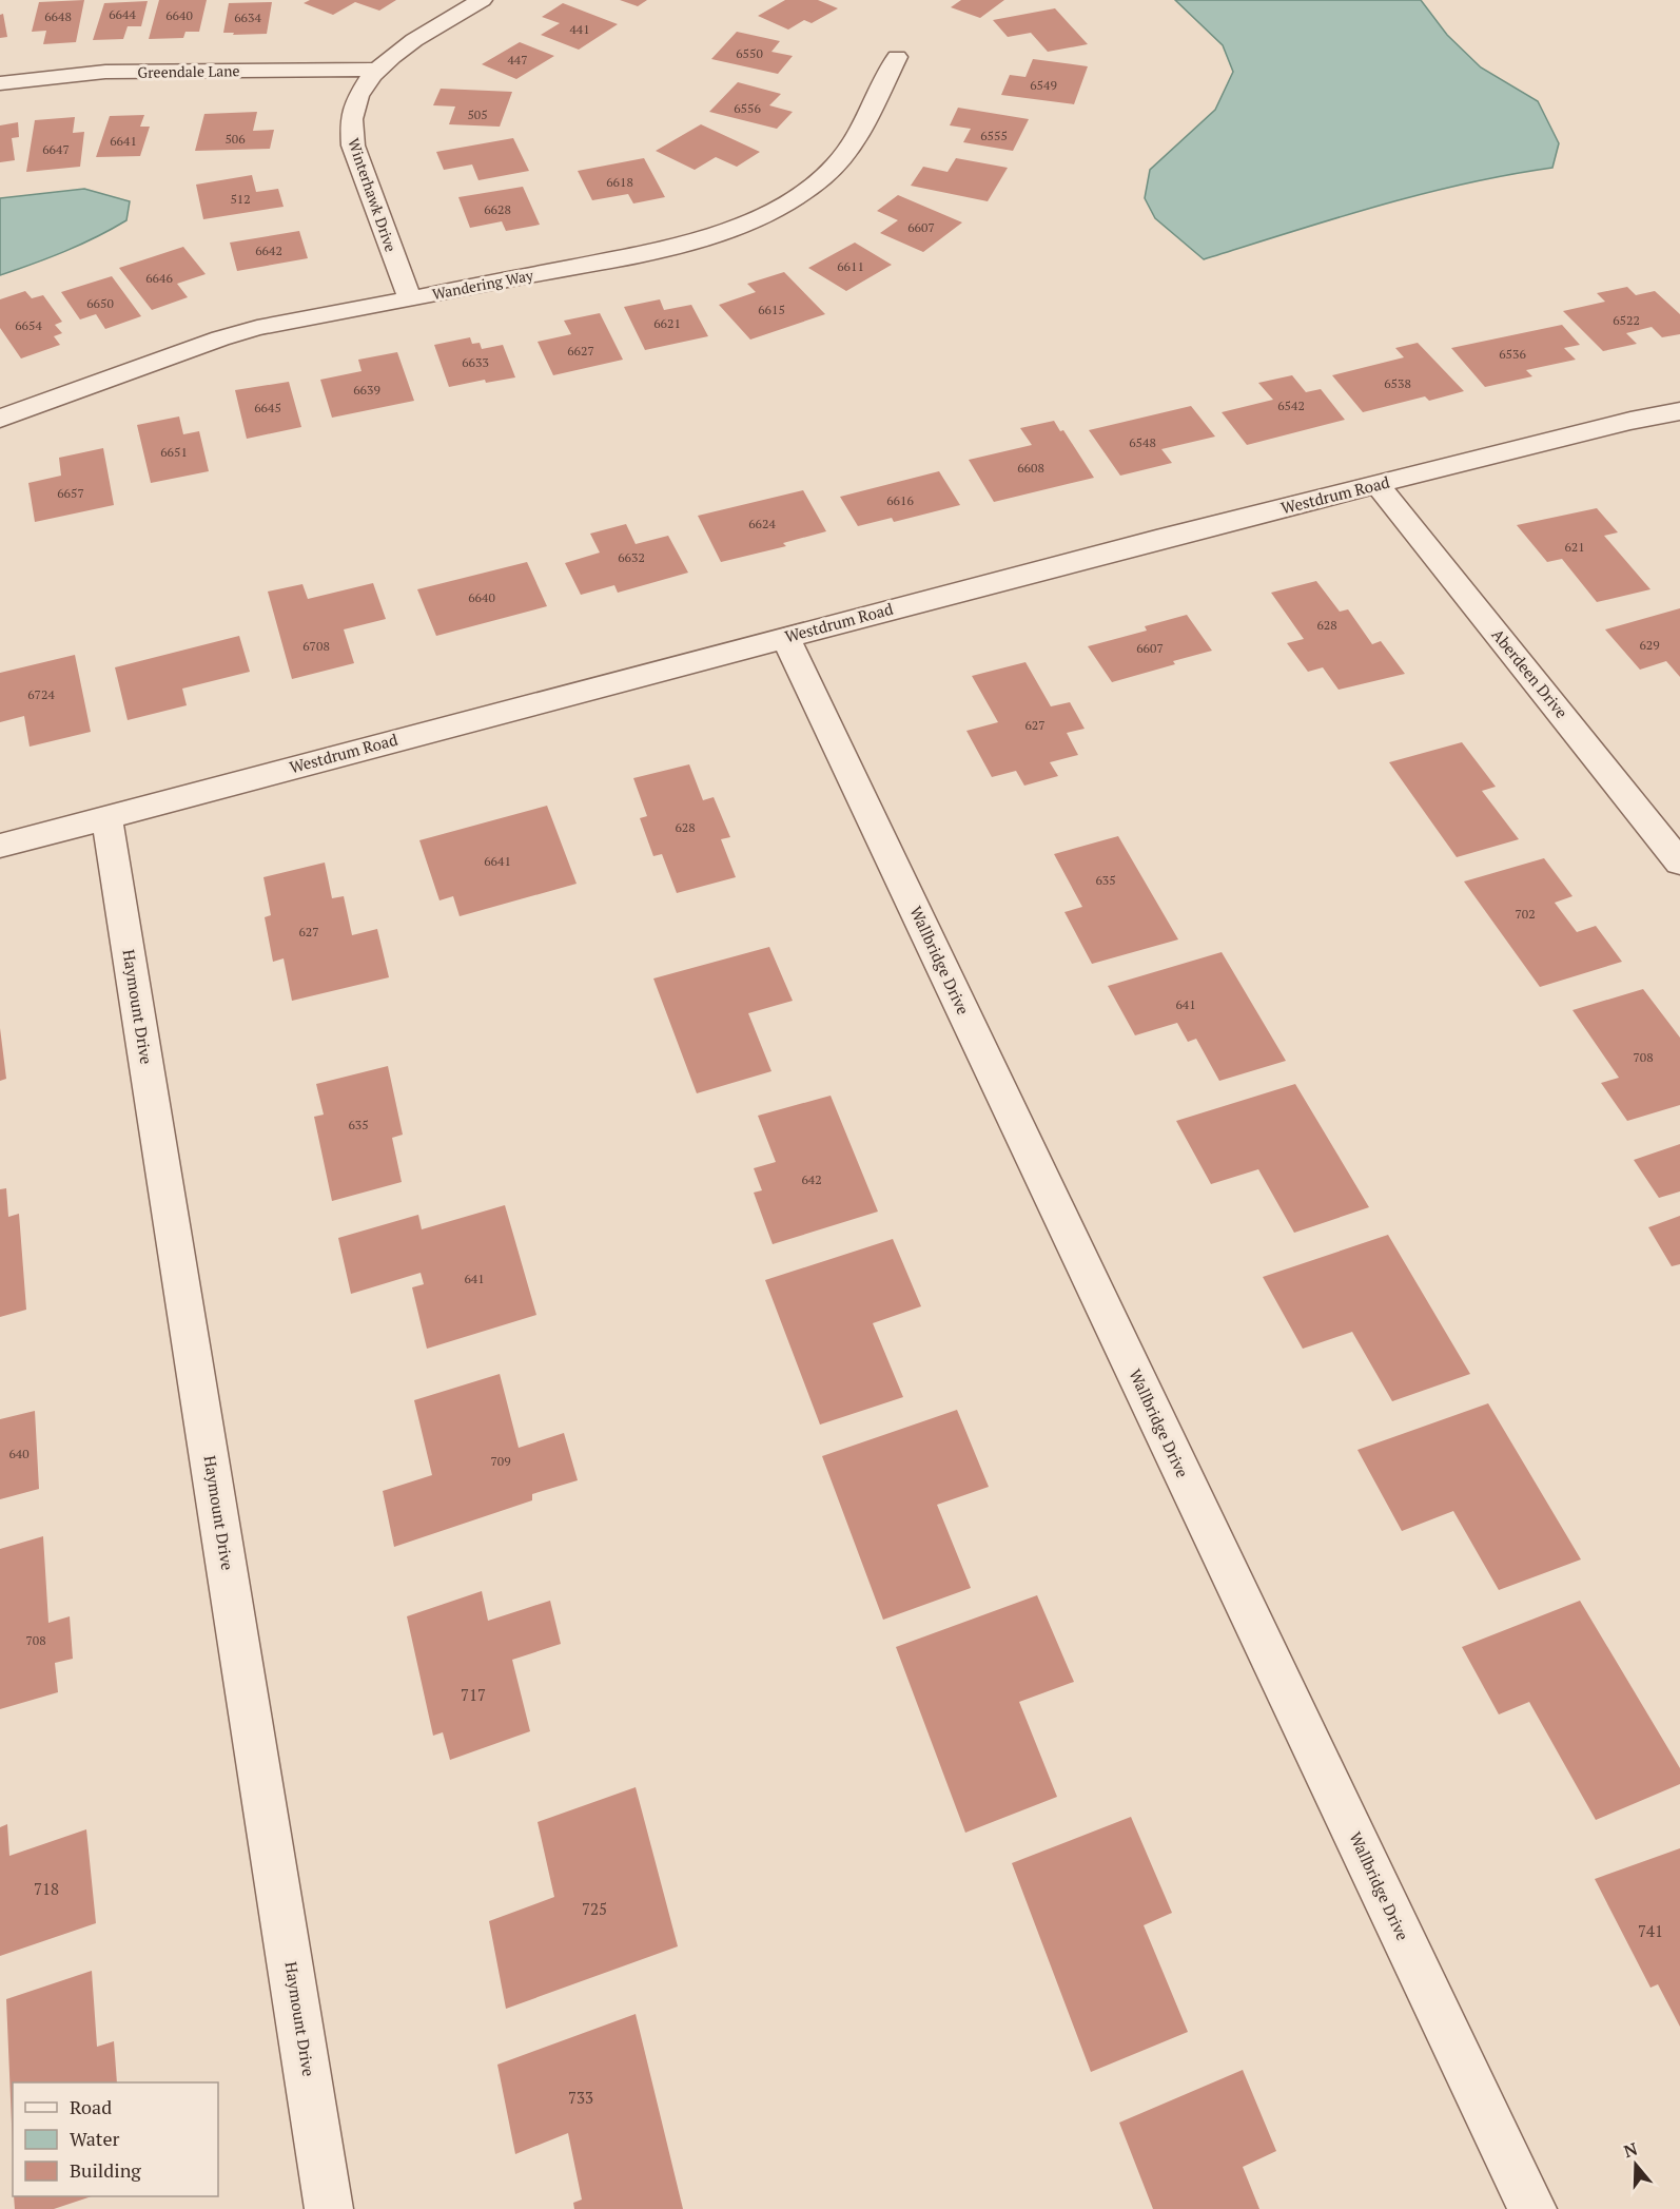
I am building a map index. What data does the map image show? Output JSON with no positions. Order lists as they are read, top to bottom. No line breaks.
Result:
{"streets":{"street":["Greendale Lane","Winterhawk Drive","Wandering Way","Westdrum Road","Aberdeen Drive","Wallbridge Drive","Haymount Drive"]},"crossings":[["Greendale Lane","Winterhawk Drive"],["Winterhawk Drive","Wandering Way"],["Westdrum Road","Aberdeen Drive"],["Westdrum Road","Wallbridge Drive"],["Westdrum Road","Haymount Drive"]],"house_numbers":["6644","6640","6648","6634","441","6550","447","6549","6556","505","6555","506","6641","6647","6618","512","6628","6607","6642","6611","6646","6650","6615","6522","6621","6654","6627","6536","6633","6538","6639","6542","6645","6548","6651","6608","6657","6616","6624","621","6632","6640","628","629","6708","6607","6724","627","628","6641","635","702","627","641","708","635","642","641","640","709","708","717","718","725","741","733"],"legend":["Road","Water","Building"],"north":"top"}
